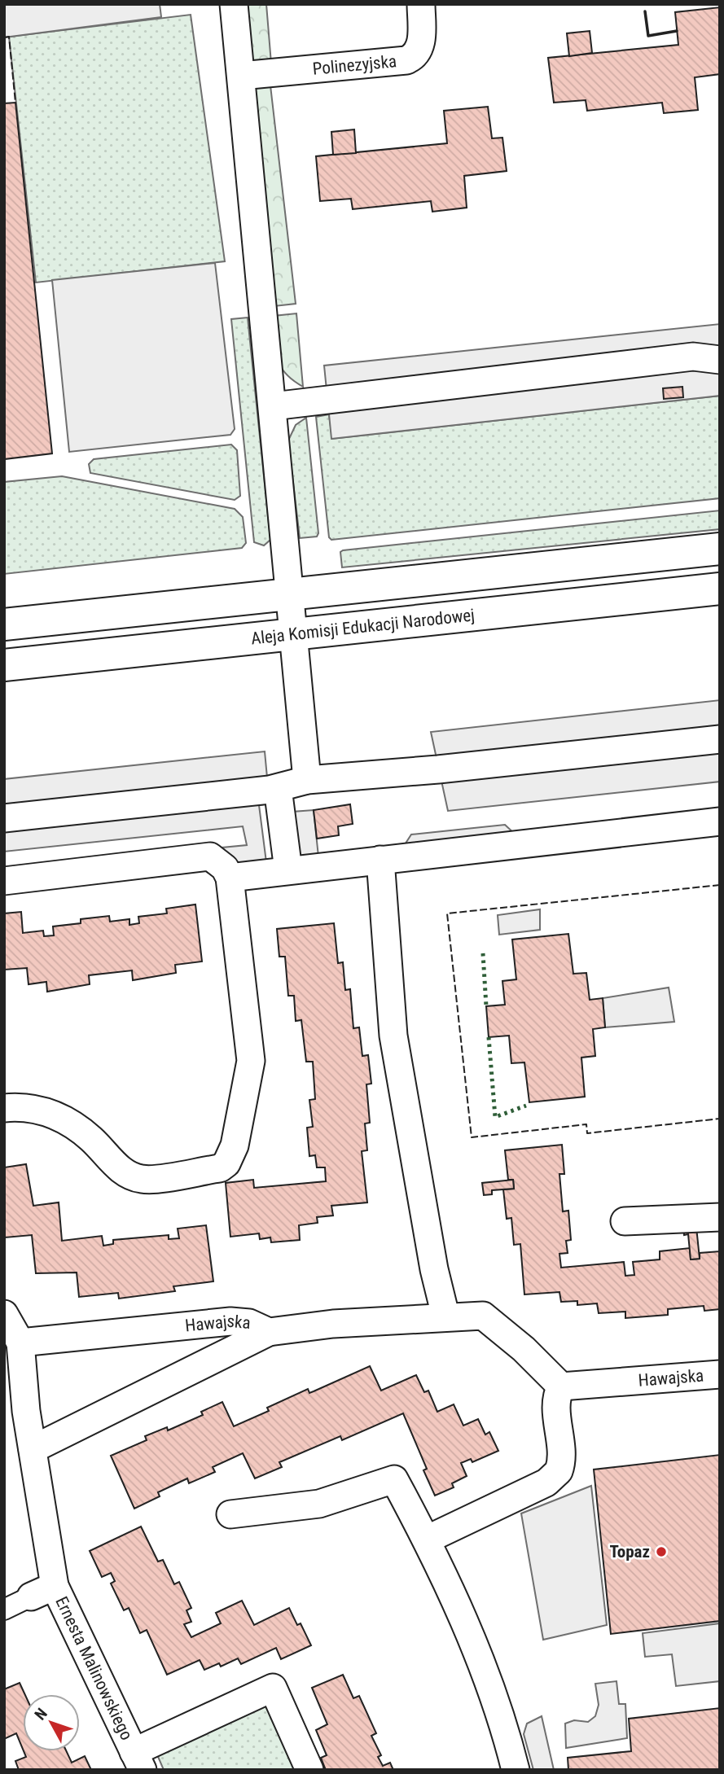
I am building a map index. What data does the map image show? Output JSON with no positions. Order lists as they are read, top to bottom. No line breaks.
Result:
{"streets":{"main road":["Aleja Komisji Edukacji Narodowej"],"street":["Polinezyjska","Hawajska","Ernesta Malinowskiego"]},"places":["Topaz"],"north":"top left"}
